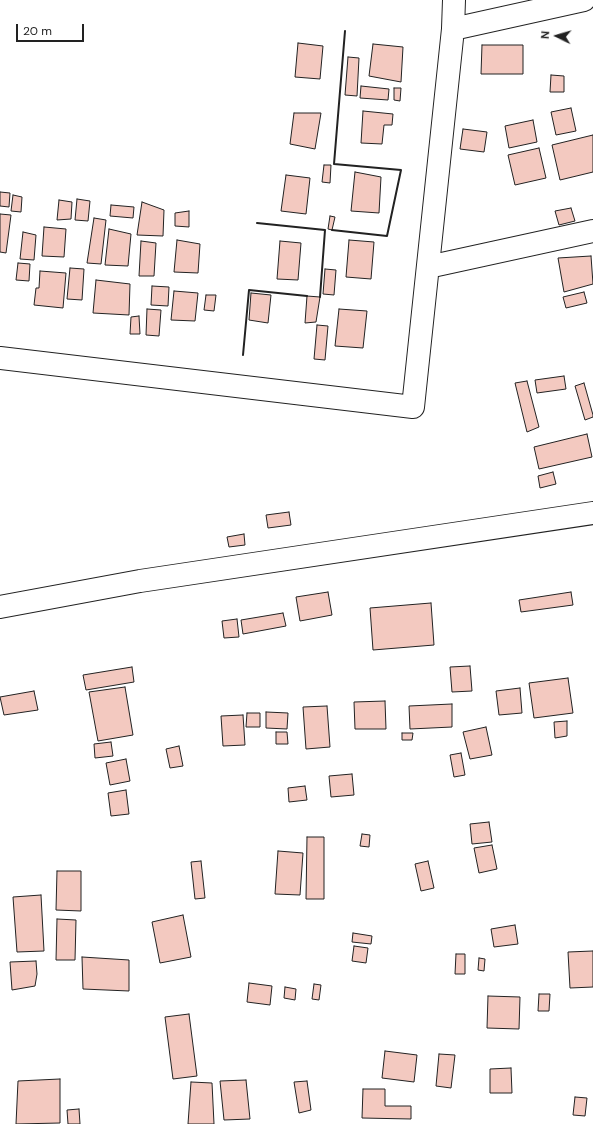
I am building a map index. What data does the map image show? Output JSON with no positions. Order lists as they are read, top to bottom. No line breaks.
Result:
{"scale_bar":"20 m","north":"left"}
